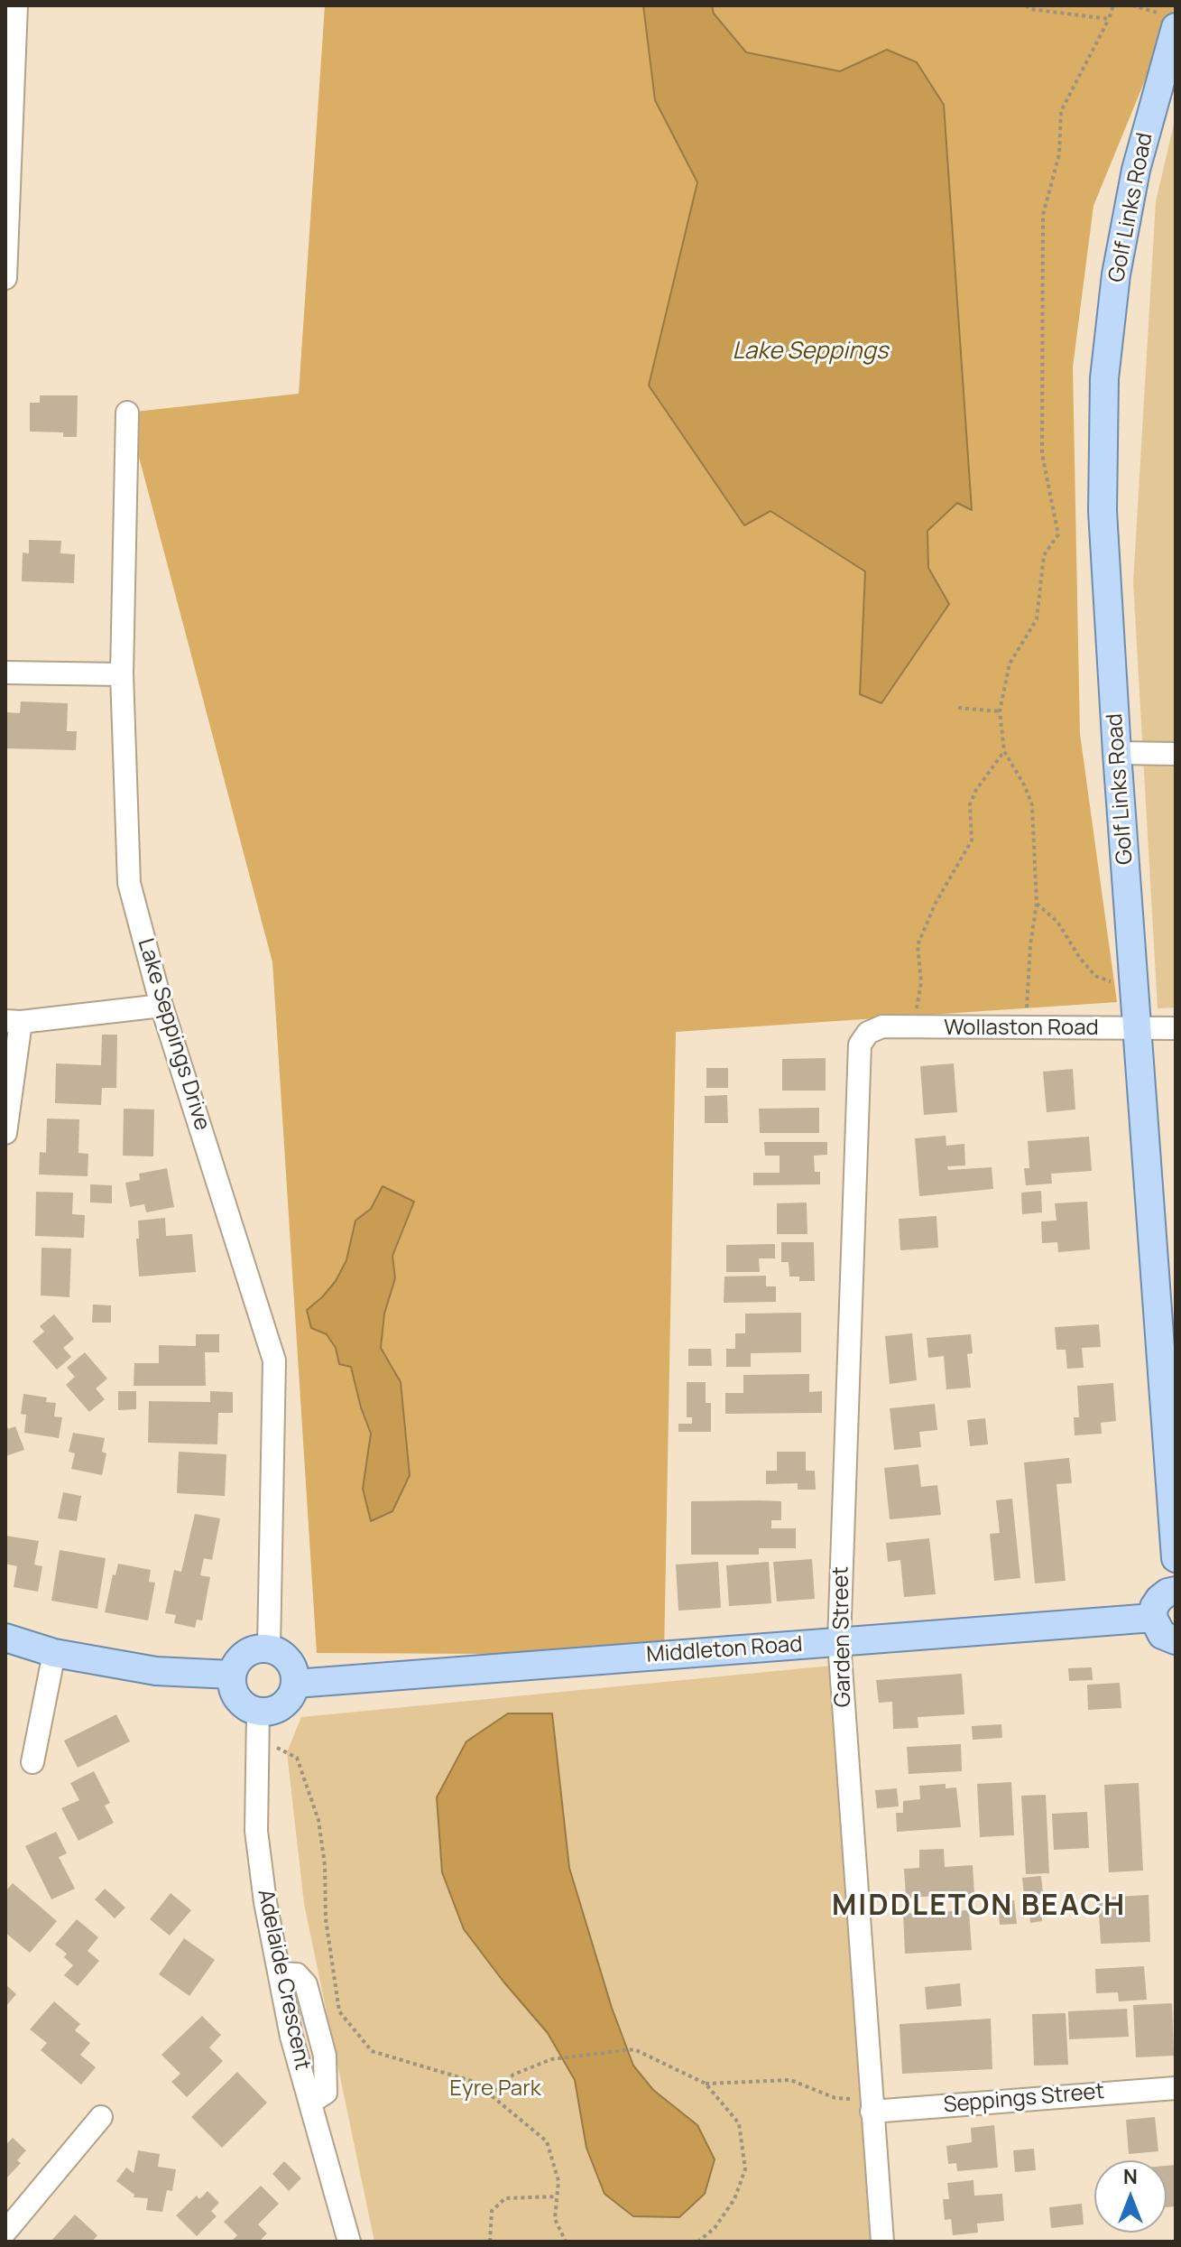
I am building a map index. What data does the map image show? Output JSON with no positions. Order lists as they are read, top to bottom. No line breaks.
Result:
{"streets":{"main road":["Golf Links Road","Middleton Road"],"street":["Wollaston Road","Lake Seppings Drive","Garden Street","Adelaide Crescent","Seppings Street"]},"crossings":[["Golf Links Road","Wollaston Road"],["Wollaston Road","Garden Street"],["Lake Seppings Drive","Middleton Road"],["Lake Seppings Drive","Adelaide Crescent"],["Garden Street","Middleton Road"],["Garden Street","Seppings Street"],["Middleton Road","Adelaide Crescent"]],"districts":["MIDDLETON BEACH"],"water":["Lake Seppings"],"parks":["Eyre Park"],"north":"top"}
